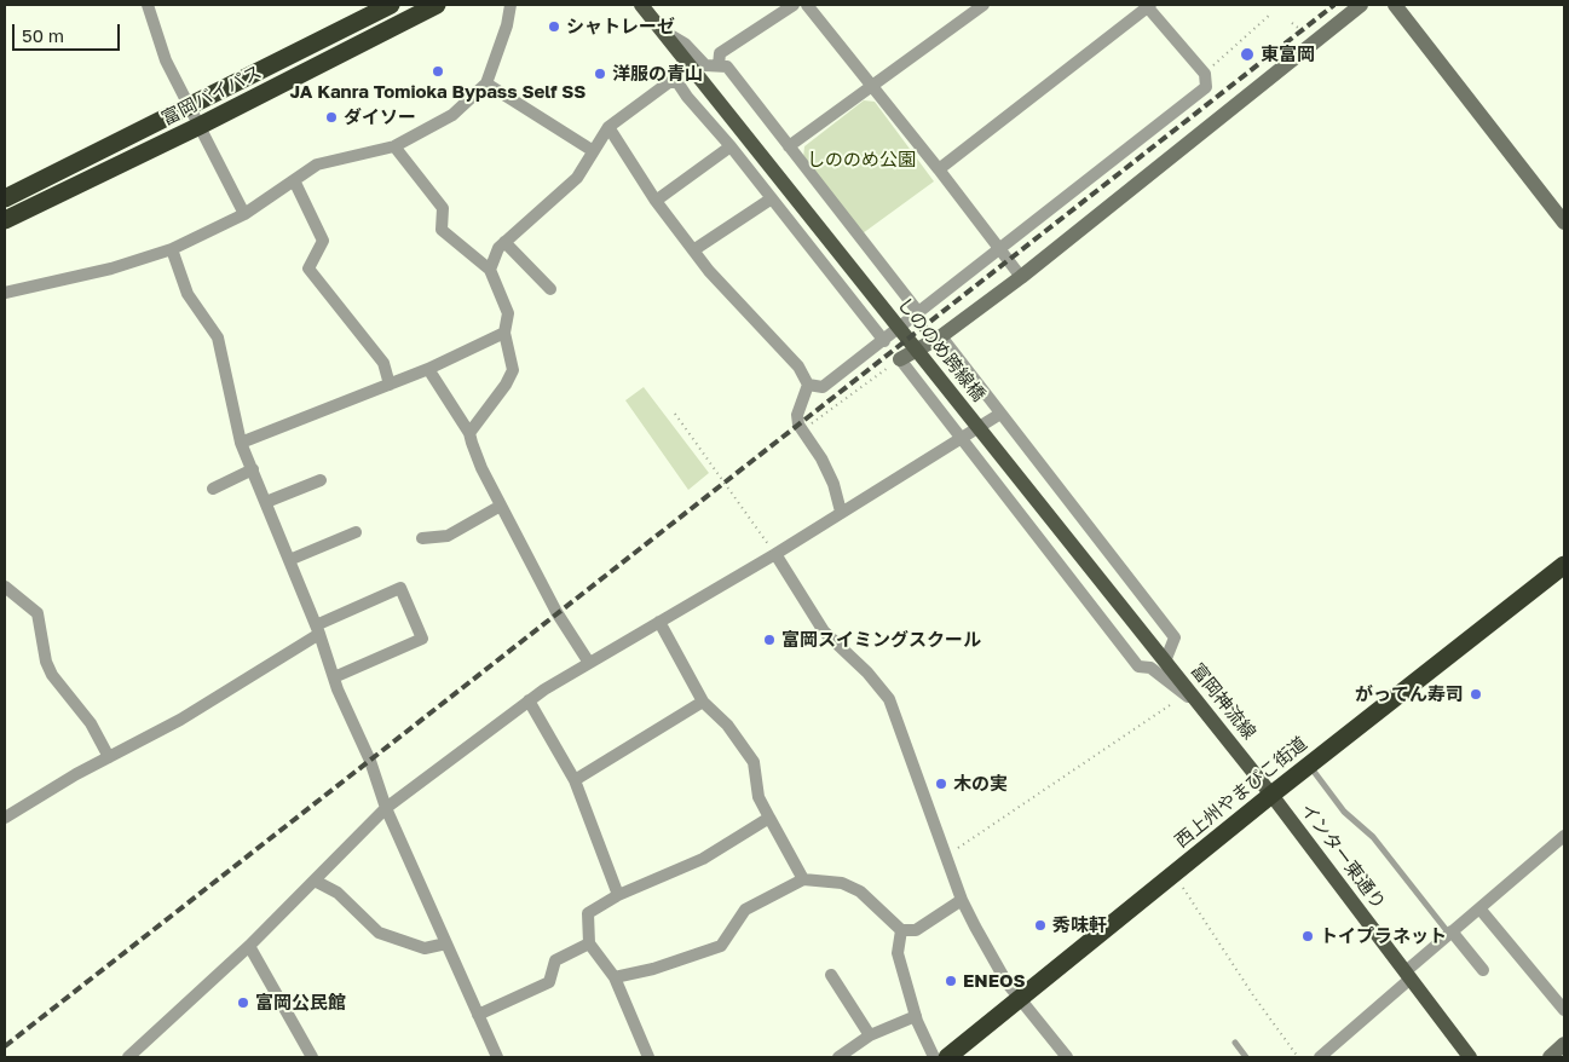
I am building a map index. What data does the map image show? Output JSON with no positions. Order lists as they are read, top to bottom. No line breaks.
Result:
{"streets":{"highway":["富岡バイパス","西上州やまびこ街道"],"main road":["しののめ跨線橋","富岡神流線","インター東通り"]},"crossings":[["しののめ跨線橋","富岡神流線"],["富岡神流線","西上州やまびこ街道"],["富岡神流線","インター東通り"],["西上州やまびこ街道","インター東通り"]],"parks":["しののめ公園"],"places":["シャトレーゼ","東富岡","JA Kanra Tomioka Bypass Self SS","洋服の青山","ダイソー","富岡スイミングスクール","がってん寿司","木の実","秀味軒","トイプラネット","ENEOS","富岡公民館"],"scale_bar":"50 m"}
